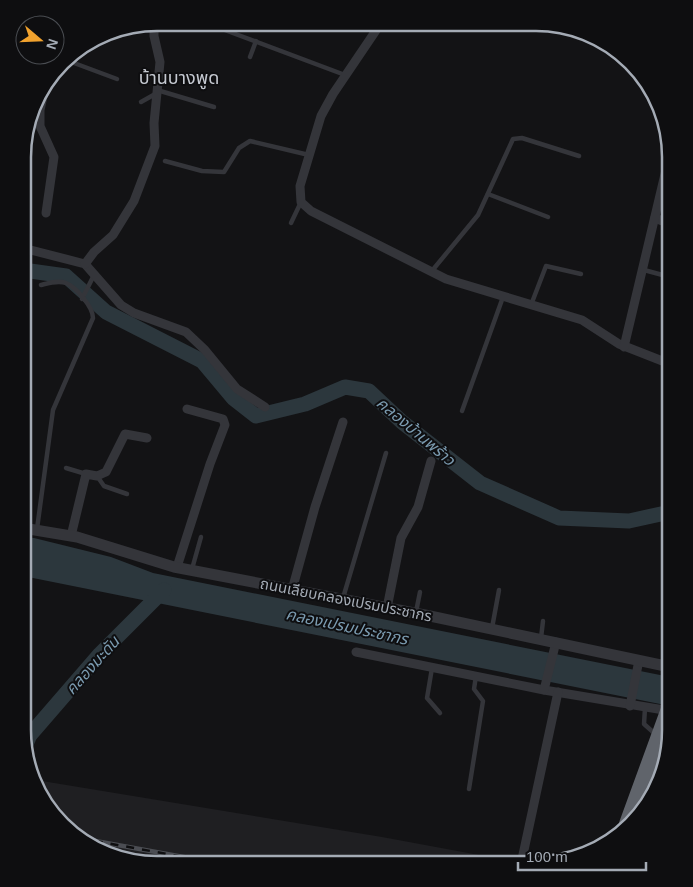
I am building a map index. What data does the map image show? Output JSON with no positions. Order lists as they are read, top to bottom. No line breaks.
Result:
{"streets":{"street":["ถนนเลียบคลองเปรมประชากร"]},"districts":["บ้านบางพูด"],"water":["คลองบ้านพร้าว","คลองเปรมประชากร","คลองมะดัน"],"scale_bar":"100 m","north":"right"}
